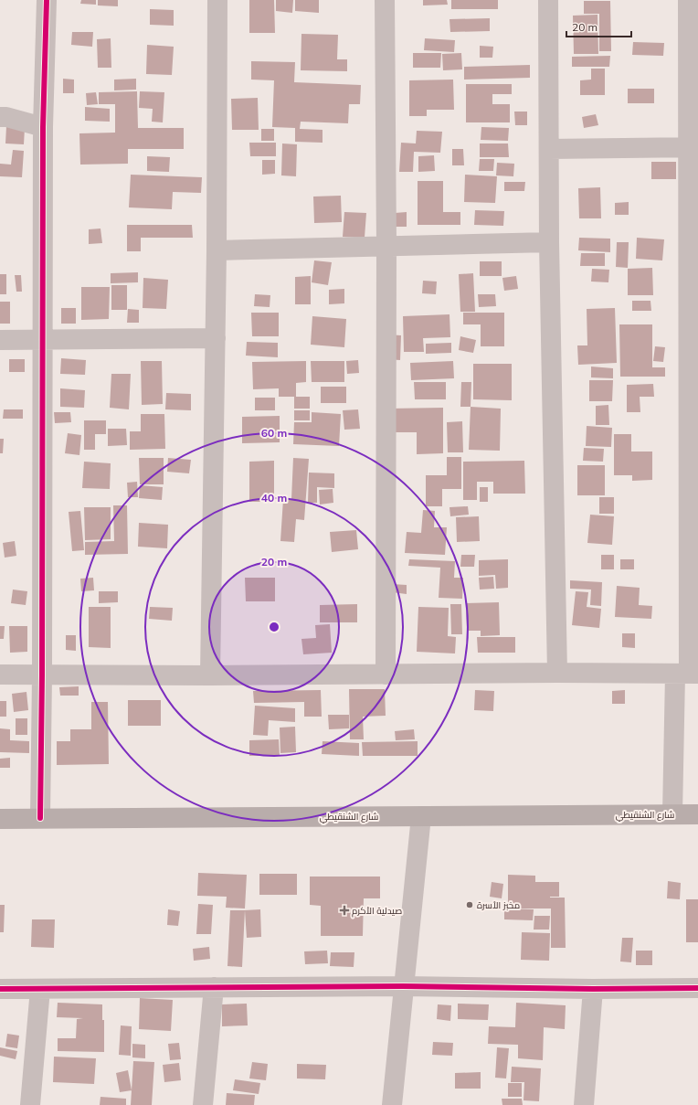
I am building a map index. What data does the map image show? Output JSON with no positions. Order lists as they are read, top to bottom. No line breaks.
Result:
{"streets":{"street":["شارع الشنقيطي"]},"places":{"other":["مخبز الأسرة"],"health":["صيدلية الأكرم"]},"scale_bar":"20 m","rings":["60 m","40 m","20 m"]}
